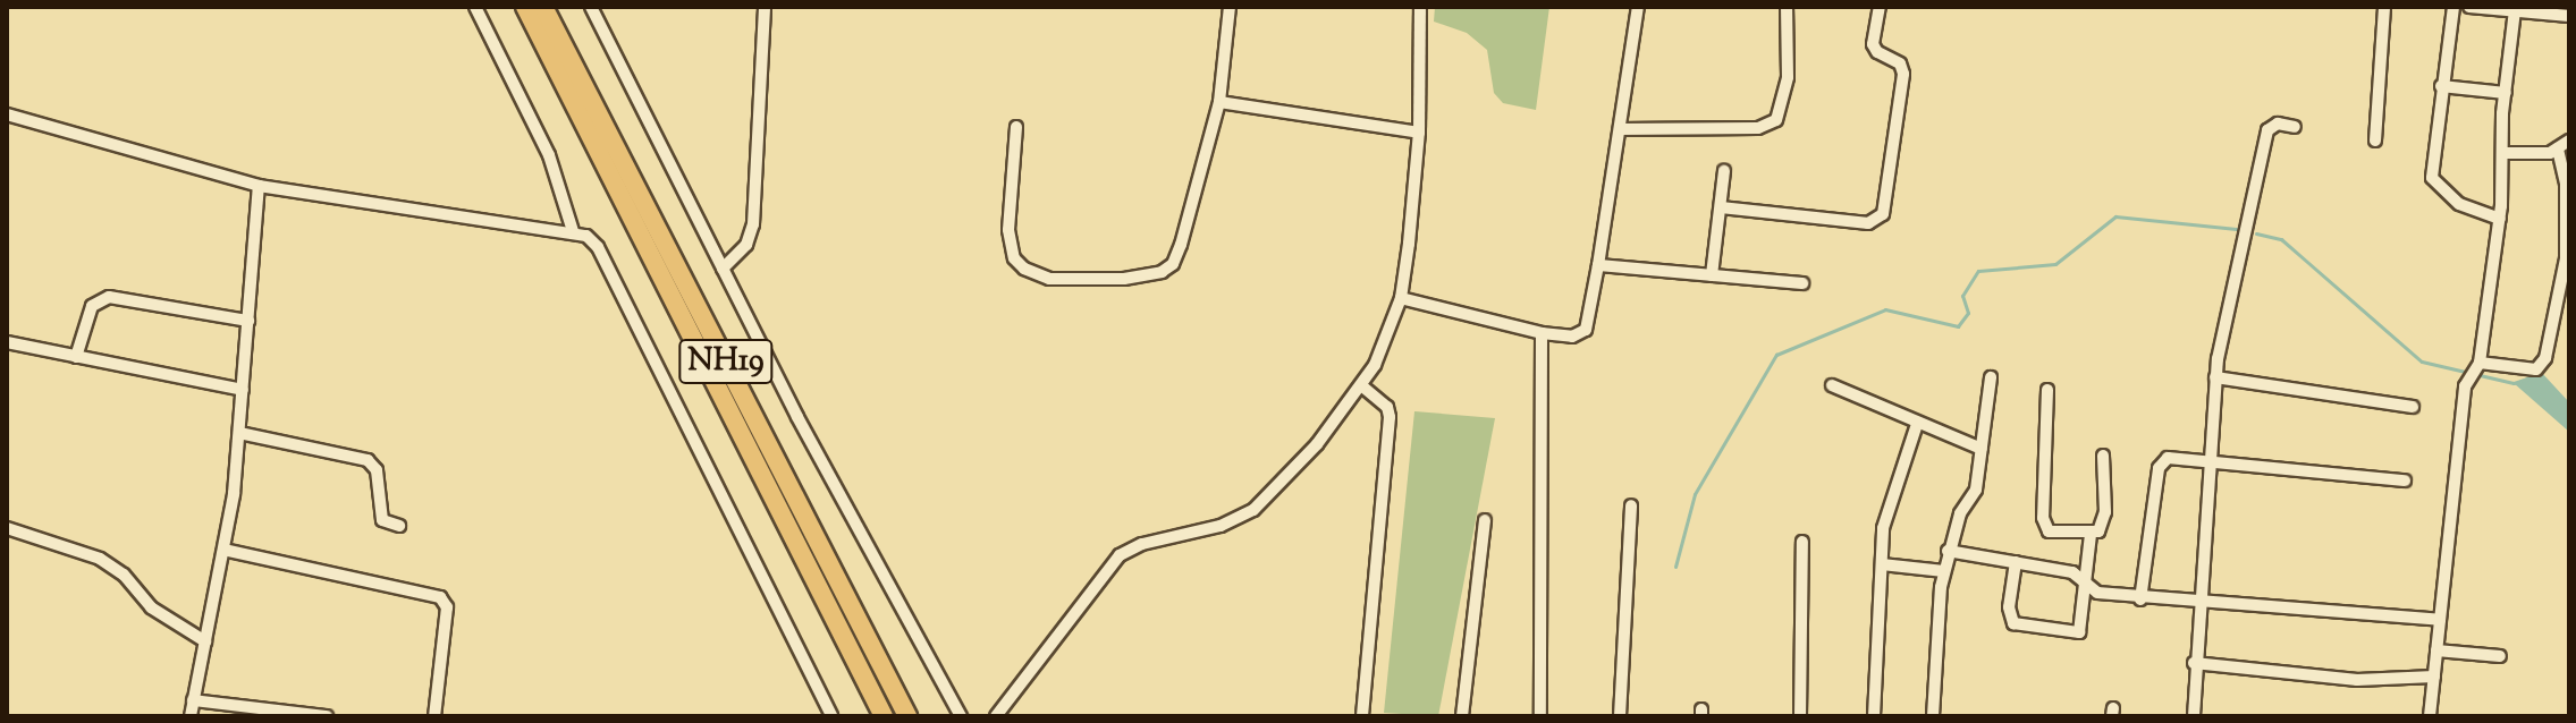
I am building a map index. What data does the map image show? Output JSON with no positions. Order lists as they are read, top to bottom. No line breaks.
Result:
{"streets":{"highway":["NH19"]}}
